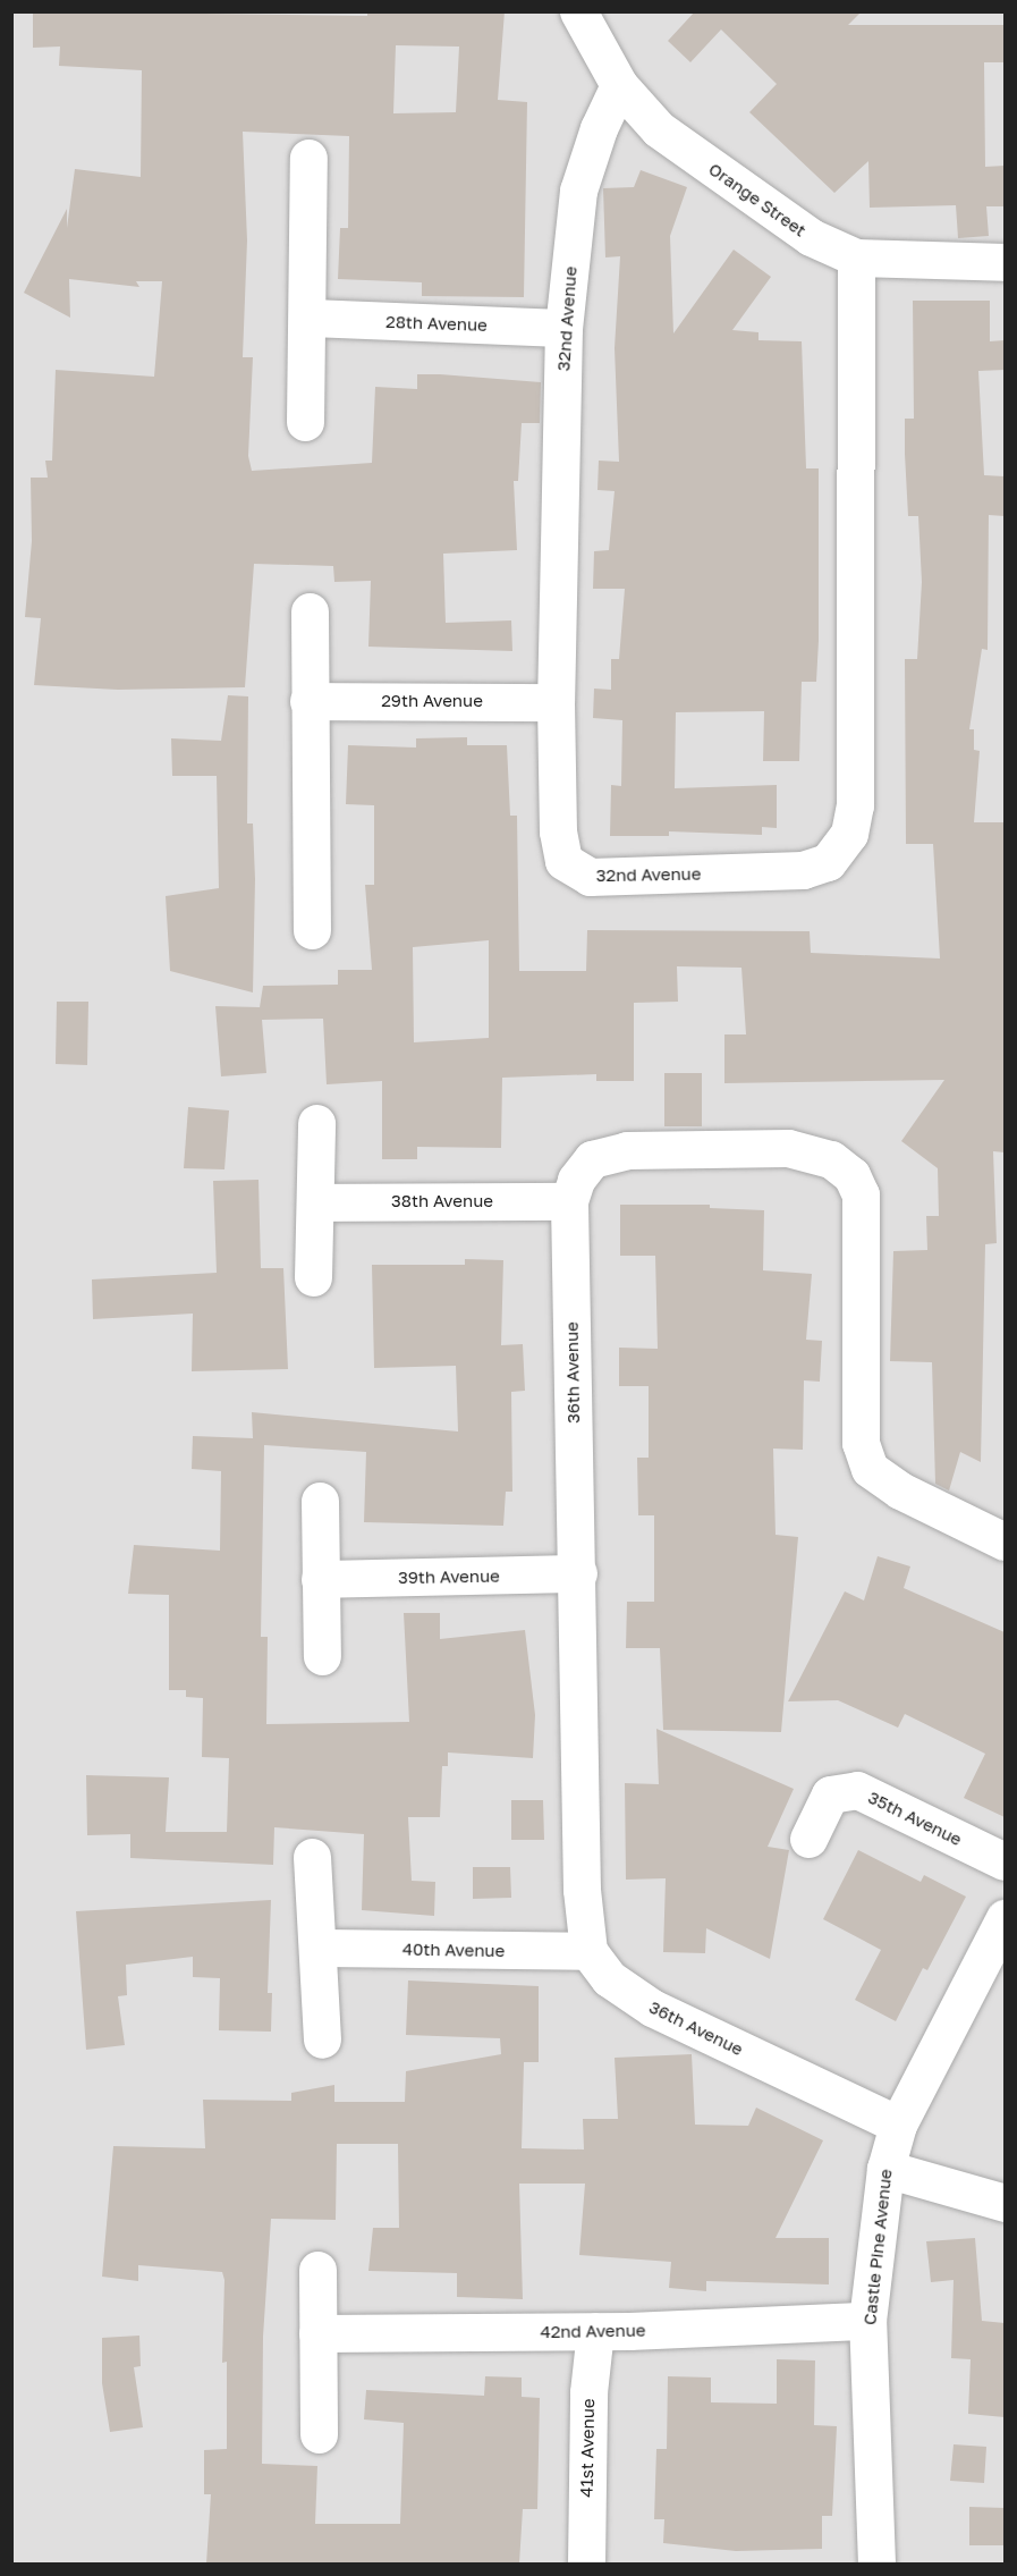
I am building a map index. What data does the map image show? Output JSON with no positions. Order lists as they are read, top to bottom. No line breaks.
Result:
{"streets":{"street":["Orange Street","32nd Avenue","28th Avenue","29th Avenue","38th Avenue","36th Avenue","39th Avenue","35th Avenue","40th Avenue","Castle Pine Avenue","42nd Avenue","41st Avenue"]},"crossings":[["Orange Street","32nd Avenue"],["32nd Avenue","28th Avenue"],["32nd Avenue","29th Avenue"],["38th Avenue","36th Avenue"],["36th Avenue","39th Avenue"],["36th Avenue","40th Avenue"],["36th Avenue","Castle Pine Avenue"],["Castle Pine Avenue","42nd Avenue"],["42nd Avenue","41st Avenue"]]}
